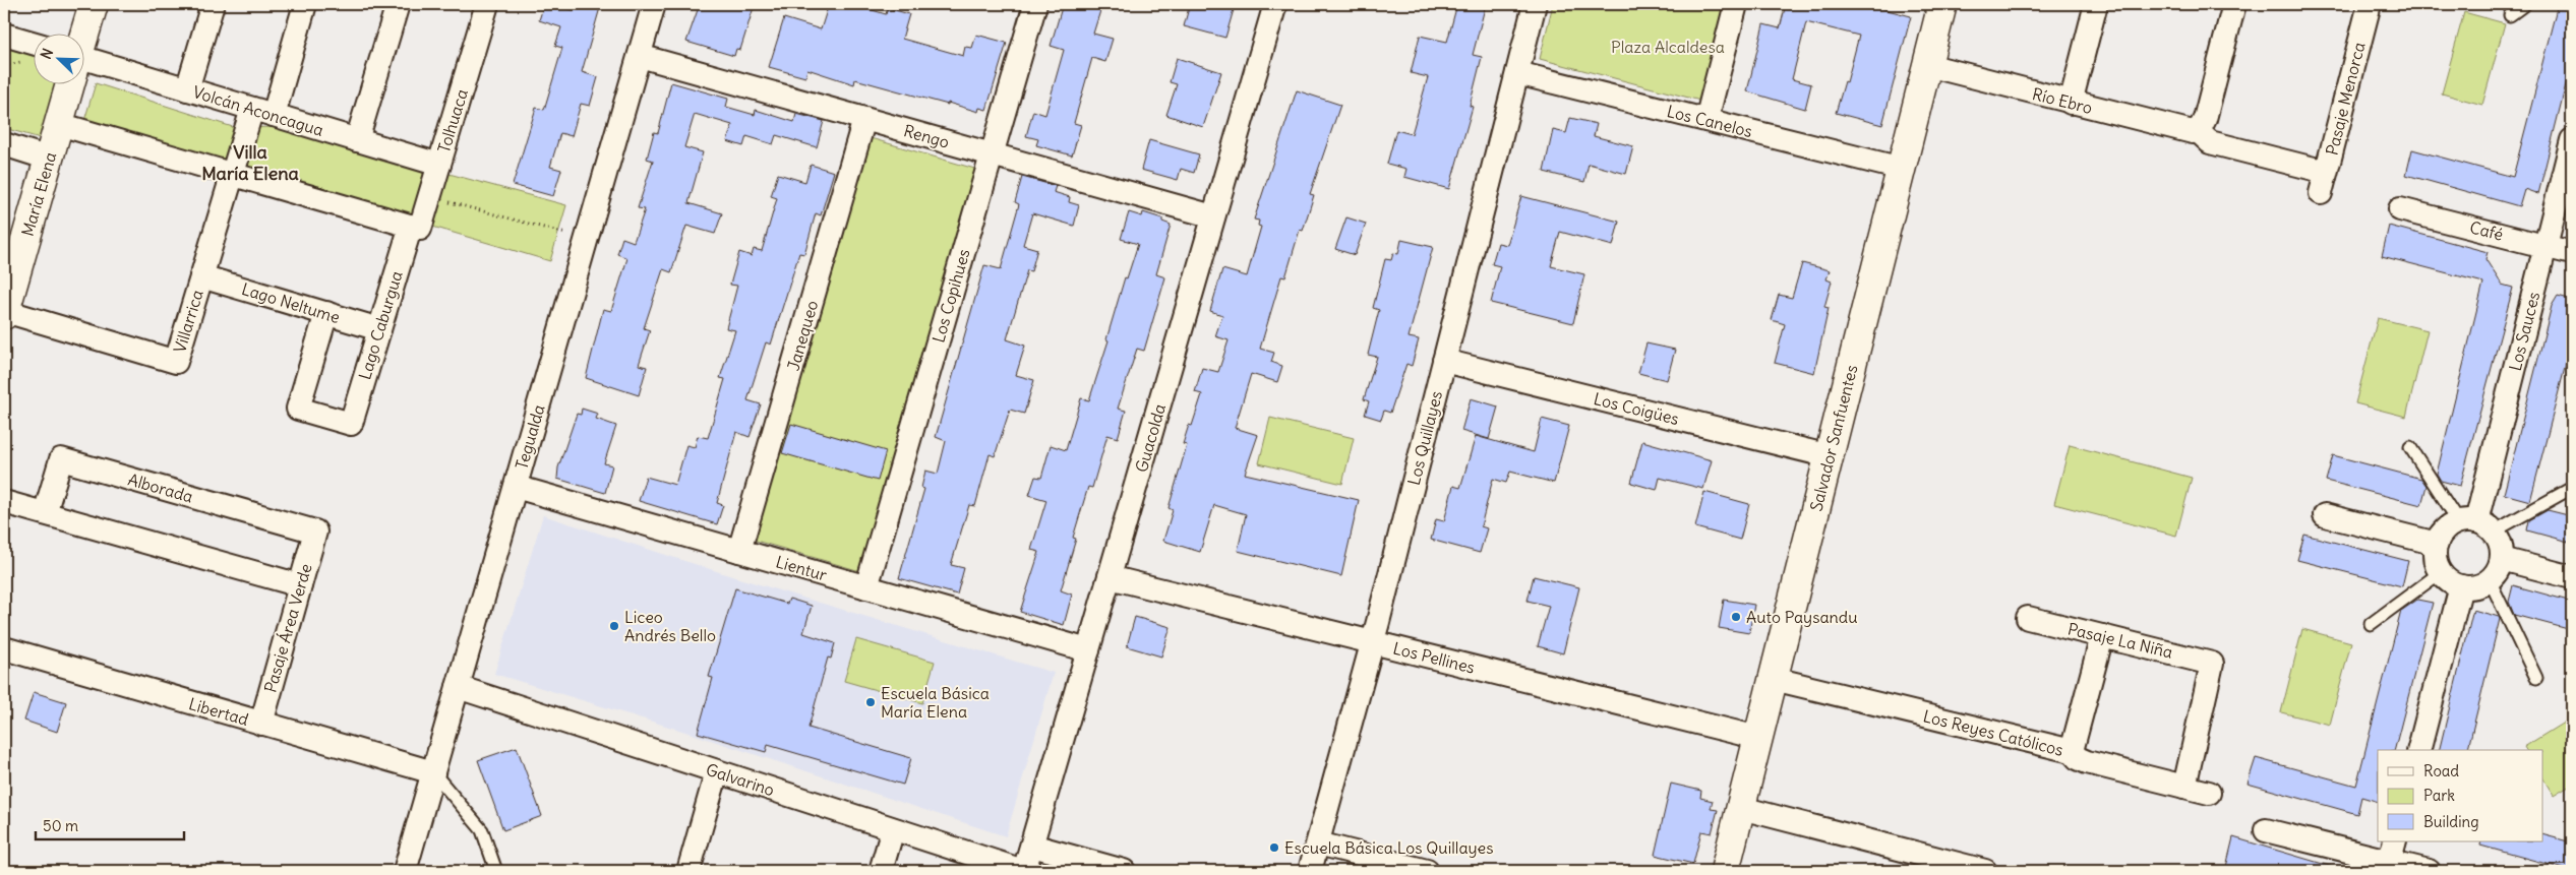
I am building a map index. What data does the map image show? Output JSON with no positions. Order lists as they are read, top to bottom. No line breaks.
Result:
{"streets":{"street":["Pasaje Menorca","Río Ebro","Volcán Aconcagua","Tolhuaca","Los Canelos","Rengo","María Elena","Café","Los Copihues","Lago Neltume","Villarrica","Lago Caburgua","Los Sauces","Janequeo","Los Coigües","Tegualda","Guacolda","Los Quillayes","Salvador Sanfuentes","Alborada","Lientur","Pasaje Área Verde","Pasaje La Niña","Los Pellines","Libertad","Los Reyes Católicos","Galvarino"]},"crossings":[["Pasaje Menorca","Río Ebro"],["Río Ebro","Salvador Sanfuentes"],["Volcán Aconcagua","Tolhuaca"],["Volcán Aconcagua","Villarrica"],["Tolhuaca","Lago Caburgua"],["Los Canelos","Los Quillayes"],["Los Canelos","Salvador Sanfuentes"],["Rengo","Los Copihues"],["Rengo","Janequeo"],["Rengo","Tegualda"],["Rengo","Guacolda"],["María Elena","Villarrica"],["Café","Los Sauces"],["Los Copihues","Lientur"],["Lago Neltume","Villarrica"],["Lago Neltume","Lago Caburgua"],["Janequeo","Lientur"],["Los Coigües","Los Quillayes"],["Los Coigües","Salvador Sanfuentes"],["Tegualda","Lientur"],["Tegualda","Libertad"],["Tegualda","Galvarino"],["Guacolda","Lientur"],["Guacolda","Los Pellines"],["Guacolda","Galvarino"],["Los Quillayes","Los Pellines"],["Salvador Sanfuentes","Los Pellines"],["Salvador Sanfuentes","Los Reyes Católicos"],["Alborada","Pasaje Área Verde"],["Pasaje Área Verde","Libertad"],["Pasaje La Niña","Los Reyes Católicos"]],"districts":["Villa María Elena"],"parks":["Plaza Alcaldesa"],"places":["Auto Paysandu","Liceo Andrés Bello","Escuela Básica María Elena","Escuela Básica Los Quillayes"],"legend":["Road","Park","Building"],"scale_bar":"50 m","north":"top left"}
